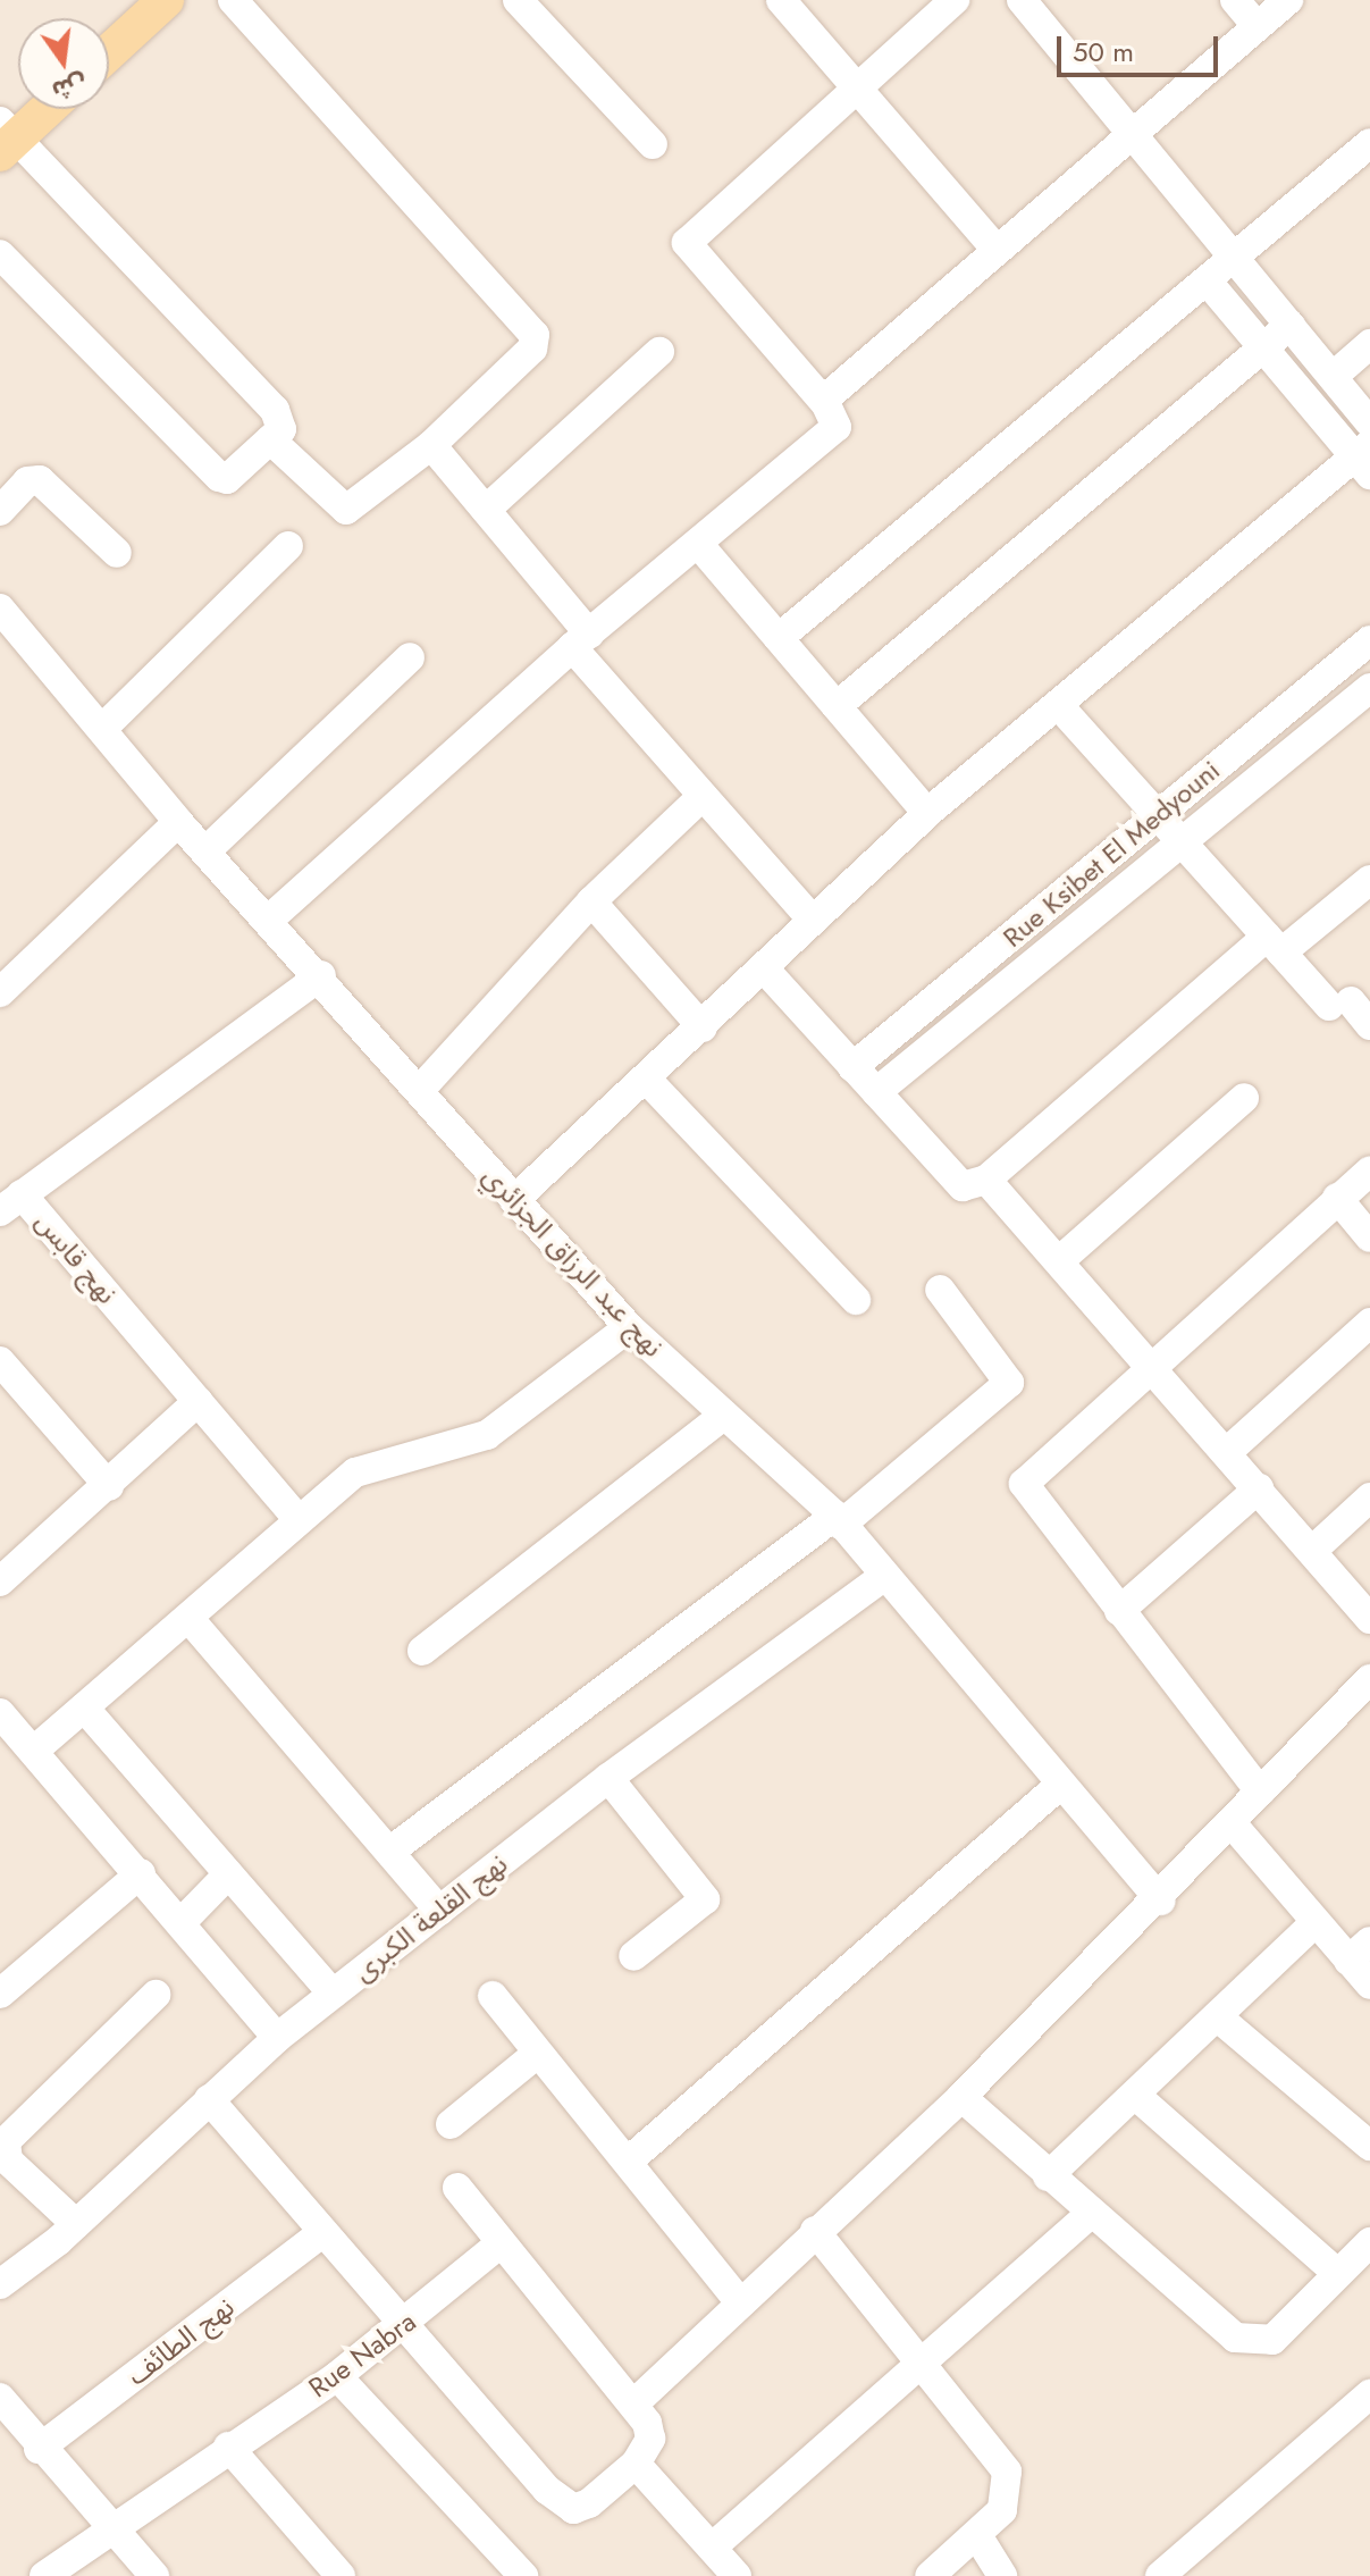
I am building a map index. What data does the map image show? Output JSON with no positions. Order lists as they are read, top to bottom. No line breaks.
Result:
{"streets":{"street":["Rue Ksibet El Medyouni","نهج قابس","نهج عبد الرزاق الجزائري","نهج القلعة الكبرى","نهج الطائف","Rue Nabra"]},"crossings":[["نهج قابس","نهج عبد الرزاق الجزائري"],["نهج عبد الرزاق الجزائري","نهج القلعة الكبرى"]],"scale_bar":"50 m","north":"bottom"}
